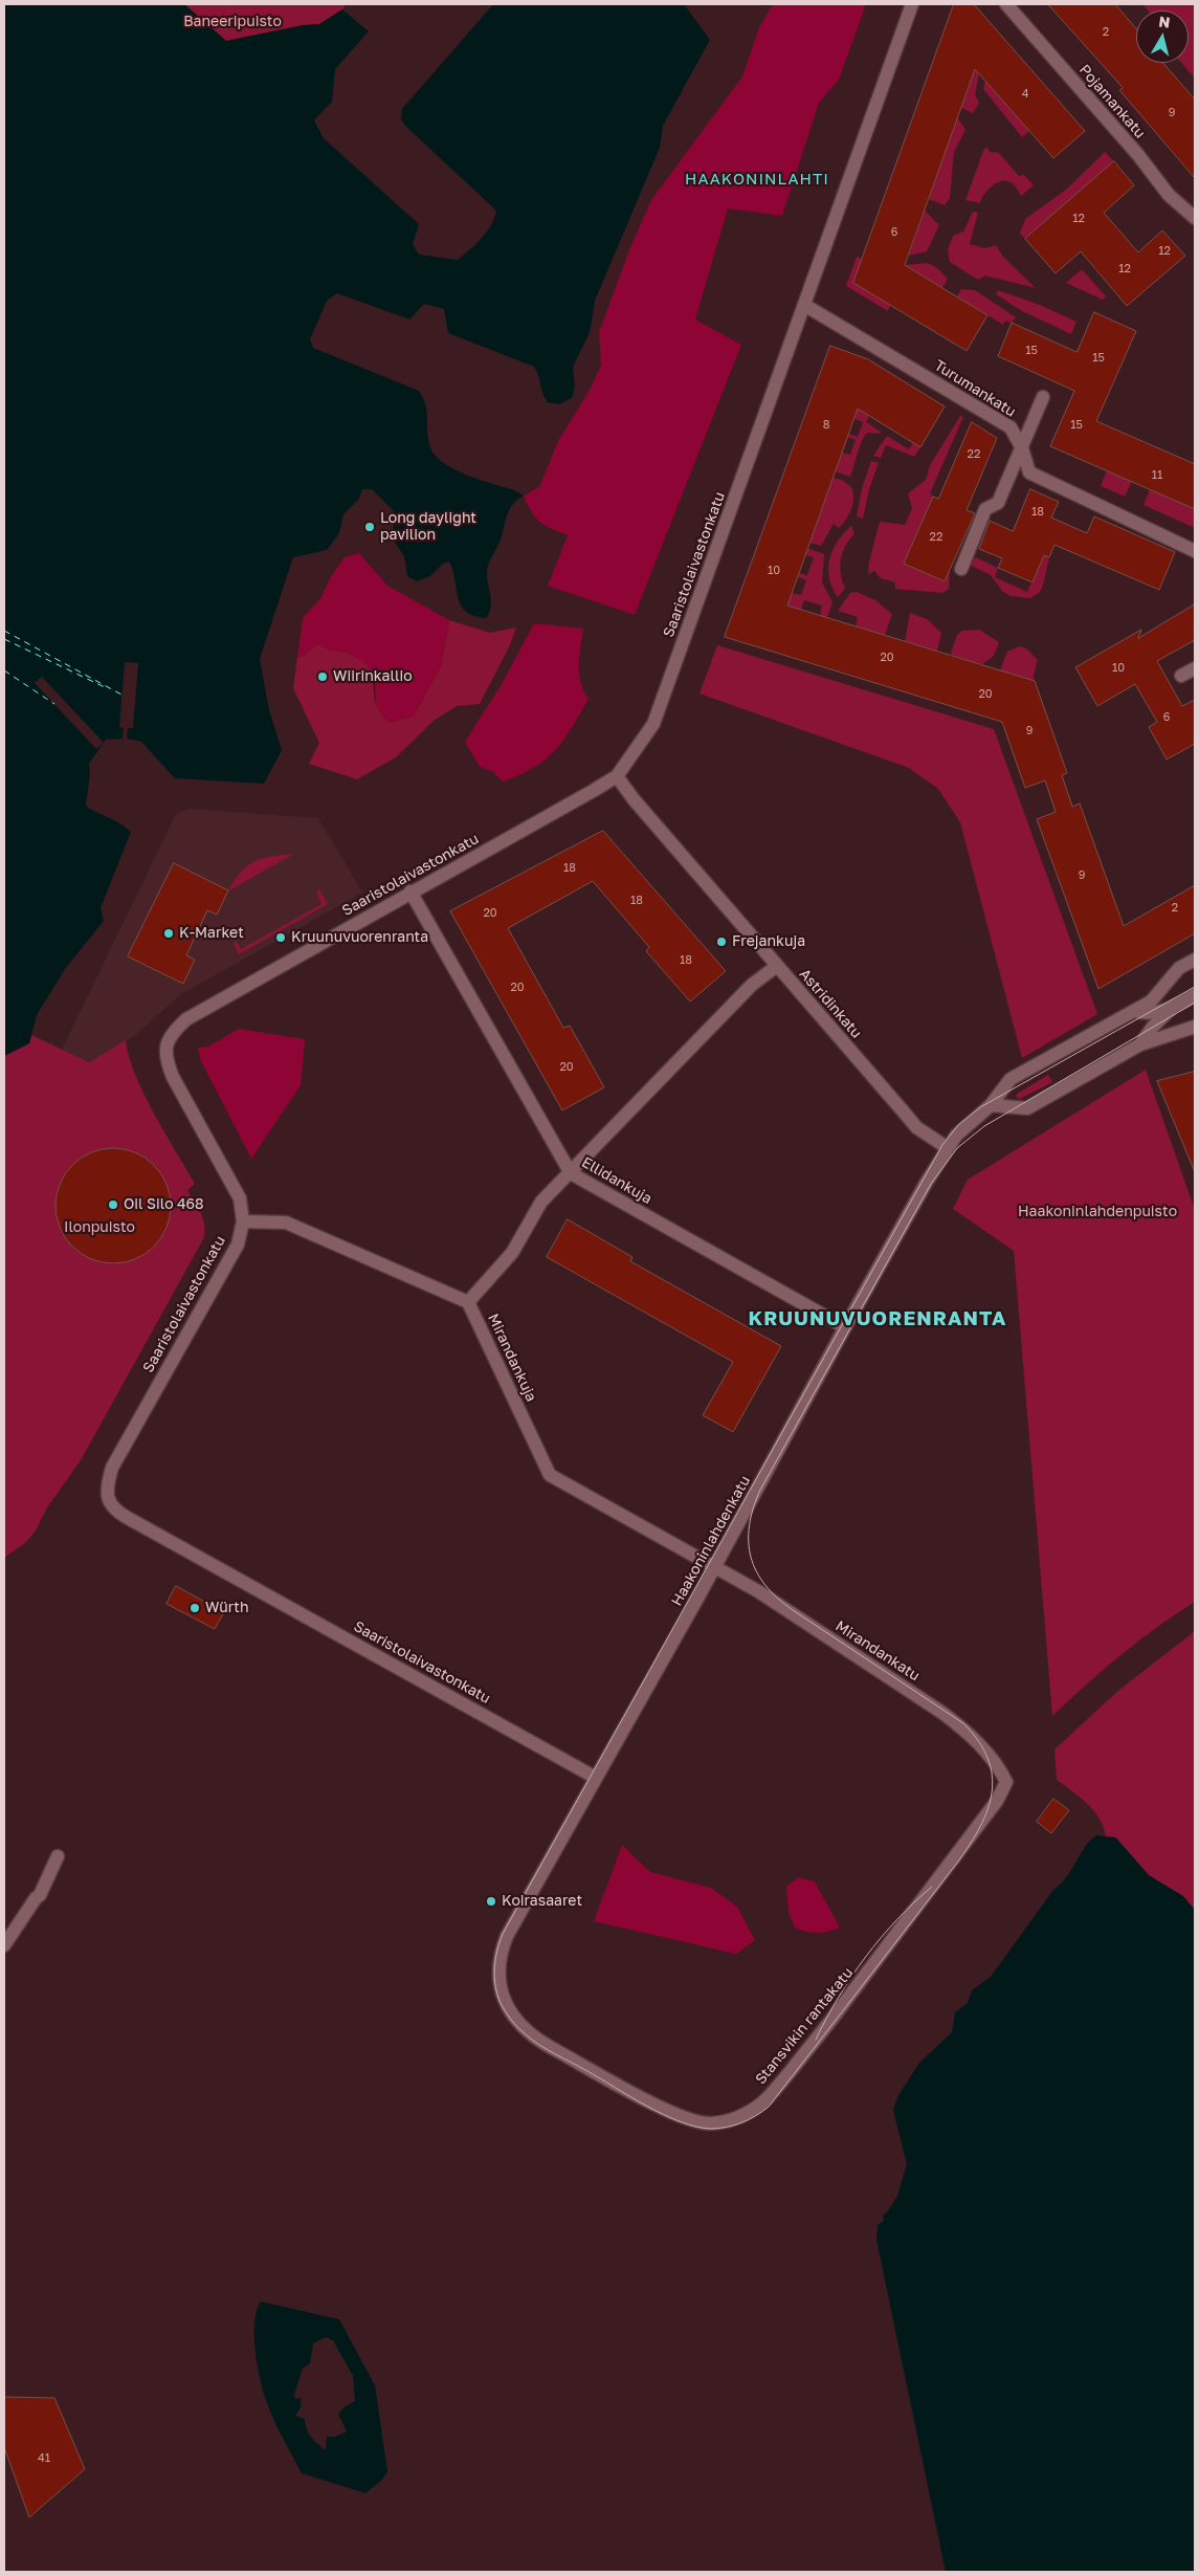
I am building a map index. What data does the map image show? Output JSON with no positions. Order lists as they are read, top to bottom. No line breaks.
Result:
{"streets":{"street":["Pojamankatu","Turumankatu","Saaristolaivastonkatu","Astridinkatu","Ellidankuja","Mirandankuja","Haakoninlahdenkatu","Mirandankatu","Stansvikin rantakatu"]},"crossings":[["Turumankatu","Saaristolaivastonkatu"],["Saaristolaivastonkatu","Astridinkatu"],["Saaristolaivastonkatu","Ellidankuja"],["Saaristolaivastonkatu","Haakoninlahdenkatu"],["Astridinkatu","Haakoninlahdenkatu"],["Ellidankuja","Haakoninlahdenkatu"],["Mirandankuja","Haakoninlahdenkatu"],["Mirandankuja","Mirandankatu"],["Haakoninlahdenkatu","Mirandankatu"],["Haakoninlahdenkatu","Stansvikin rantakatu"],["Mirandankatu","Stansvikin rantakatu"]],"districts":["HAAKONINLAHTI","KRUUNUVUORENRANTA"],"parks":["Baneeripuisto","Haakoninlahdenpuisto","Ilonpuisto"],"places":["Long daylight pavilion","Wiirinkallio","K-Market","Kruunuvuorenranta","Frejankuja","Oil Silo 468","Würth","Koirasaaret"],"house_numbers":["2","4","9","12","6","12","12","15","15","8","15","22","11","18","22","10","20","10","20","6","9","18","9","18","2","20","18","20","20","41"],"north":"top"}
